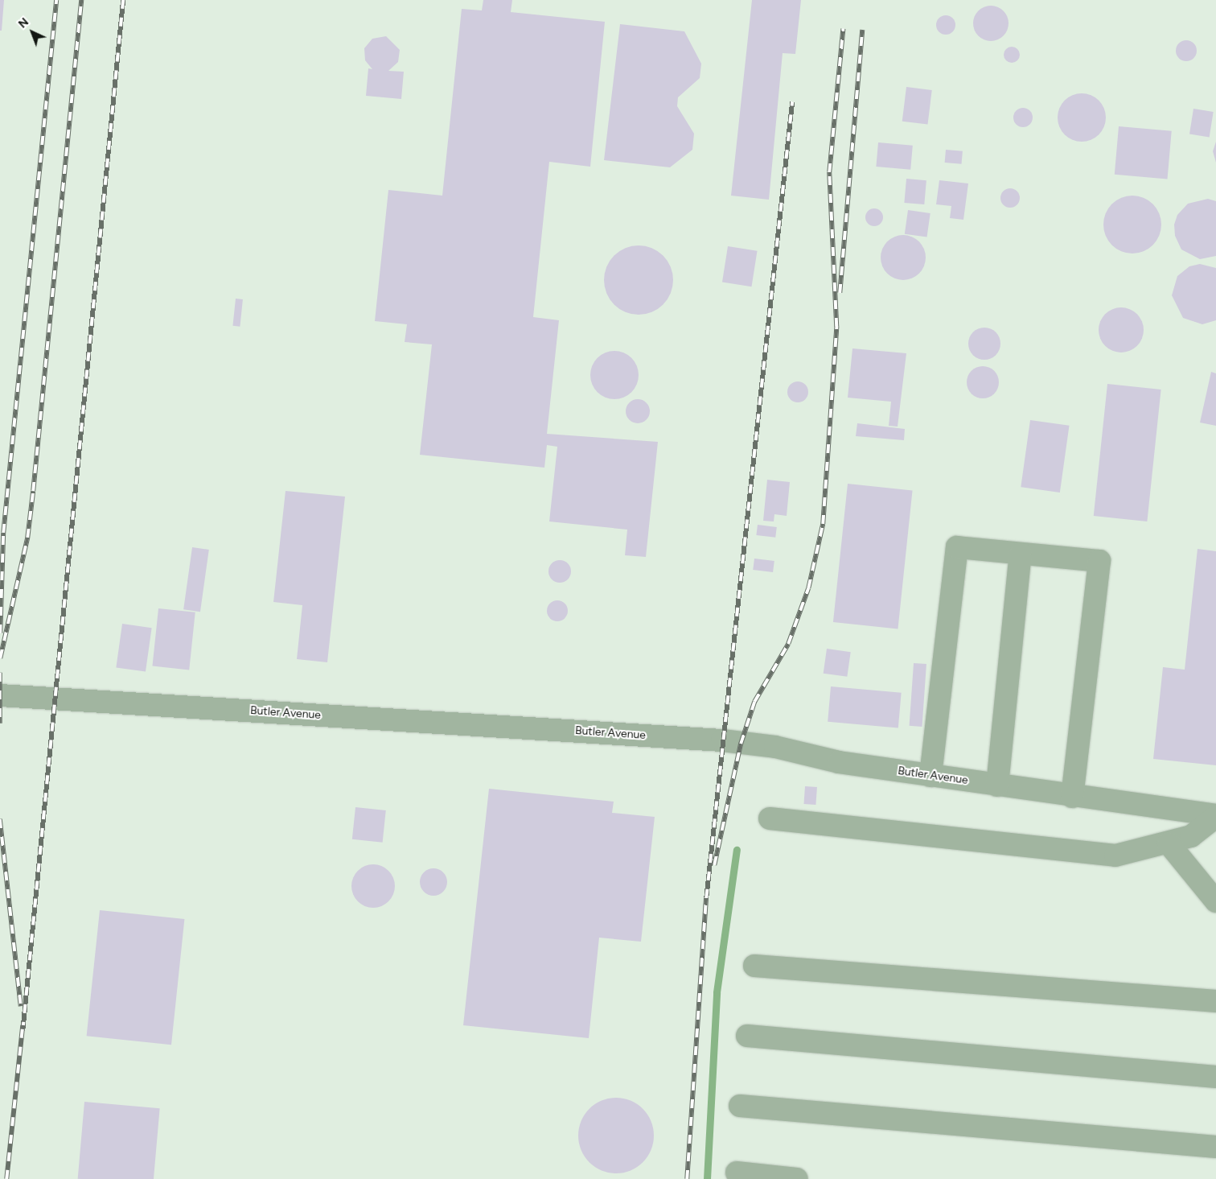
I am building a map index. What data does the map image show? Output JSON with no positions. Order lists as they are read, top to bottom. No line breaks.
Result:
{"streets":{"street":["Butler Avenue"]},"north":"top left"}
